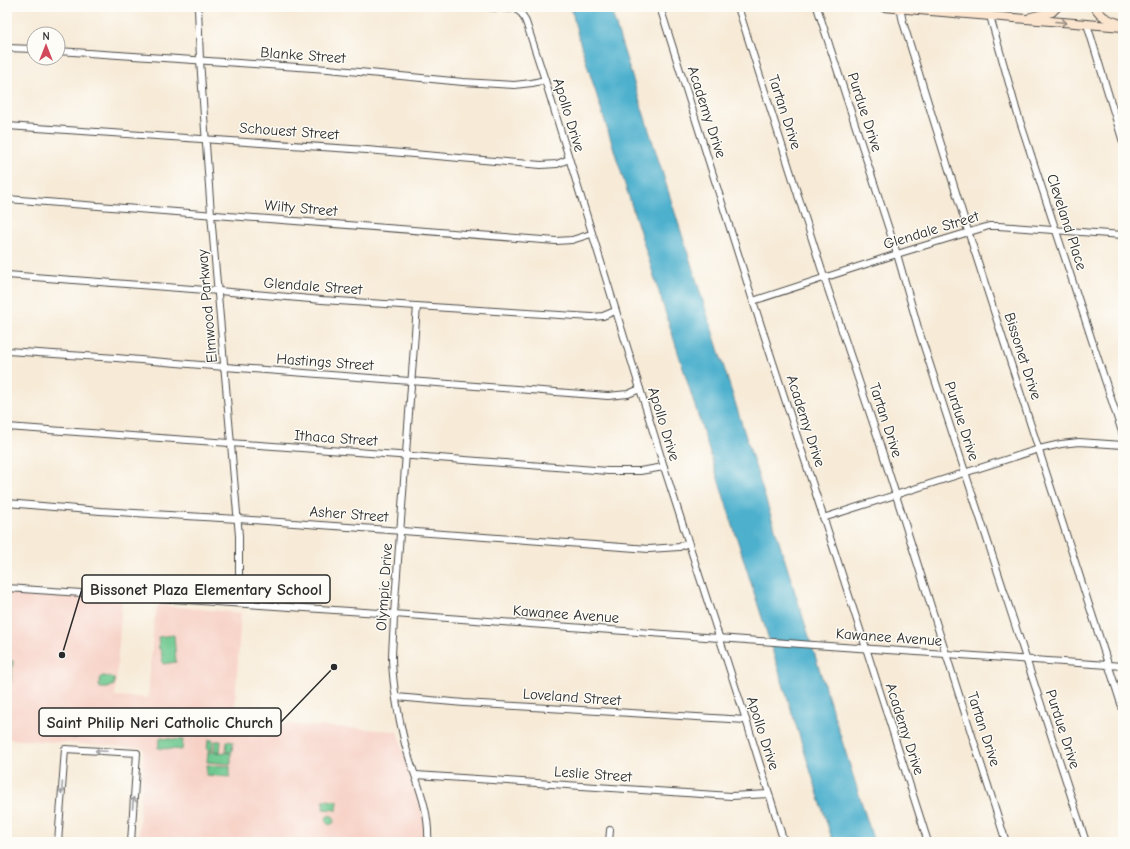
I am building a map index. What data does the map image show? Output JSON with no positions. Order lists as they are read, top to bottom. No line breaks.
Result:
{"streets":{"street":["Blanke Street","Academy Drive","Tartan Drive","Purdue Drive","Apollo Drive","Schouest Street","Wilty Street","Cleveland Place","Glendale Street","Elmwood Parkway","Bissonet Drive","Hastings Street","Ithaca Street","Asher Street","Olympic Drive","Kawanee Avenue","Loveland Street","Leslie Street"]},"crossings":[["Blanke Street","Apollo Drive"],["Blanke Street","Elmwood Parkway"],["Academy Drive","Glendale Street"],["Academy Drive","Kawanee Avenue"],["Tartan Drive","Glendale Street"],["Tartan Drive","Kawanee Avenue"],["Purdue Drive","Glendale Street"],["Purdue Drive","Kawanee Avenue"],["Apollo Drive","Schouest Street"],["Apollo Drive","Wilty Street"],["Apollo Drive","Glendale Street"],["Apollo Drive","Hastings Street"],["Apollo Drive","Ithaca Street"],["Apollo Drive","Asher Street"],["Apollo Drive","Kawanee Avenue"],["Apollo Drive","Loveland Street"],["Apollo Drive","Leslie Street"],["Schouest Street","Elmwood Parkway"],["Wilty Street","Elmwood Parkway"],["Cleveland Place","Glendale Street"],["Glendale Street","Elmwood Parkway"],["Glendale Street","Bissonet Drive"],["Glendale Street","Olympic Drive"],["Elmwood Parkway","Hastings Street"],["Elmwood Parkway","Ithaca Street"],["Elmwood Parkway","Asher Street"],["Elmwood Parkway","Kawanee Avenue"],["Bissonet Drive","Kawanee Avenue"],["Hastings Street","Olympic Drive"],["Ithaca Street","Olympic Drive"],["Asher Street","Olympic Drive"],["Olympic Drive","Kawanee Avenue"],["Olympic Drive","Loveland Street"],["Olympic Drive","Leslie Street"]],"places":["Bissonet Plaza Elementary School","Saint Philip Neri Catholic Church"],"north":"top"}
